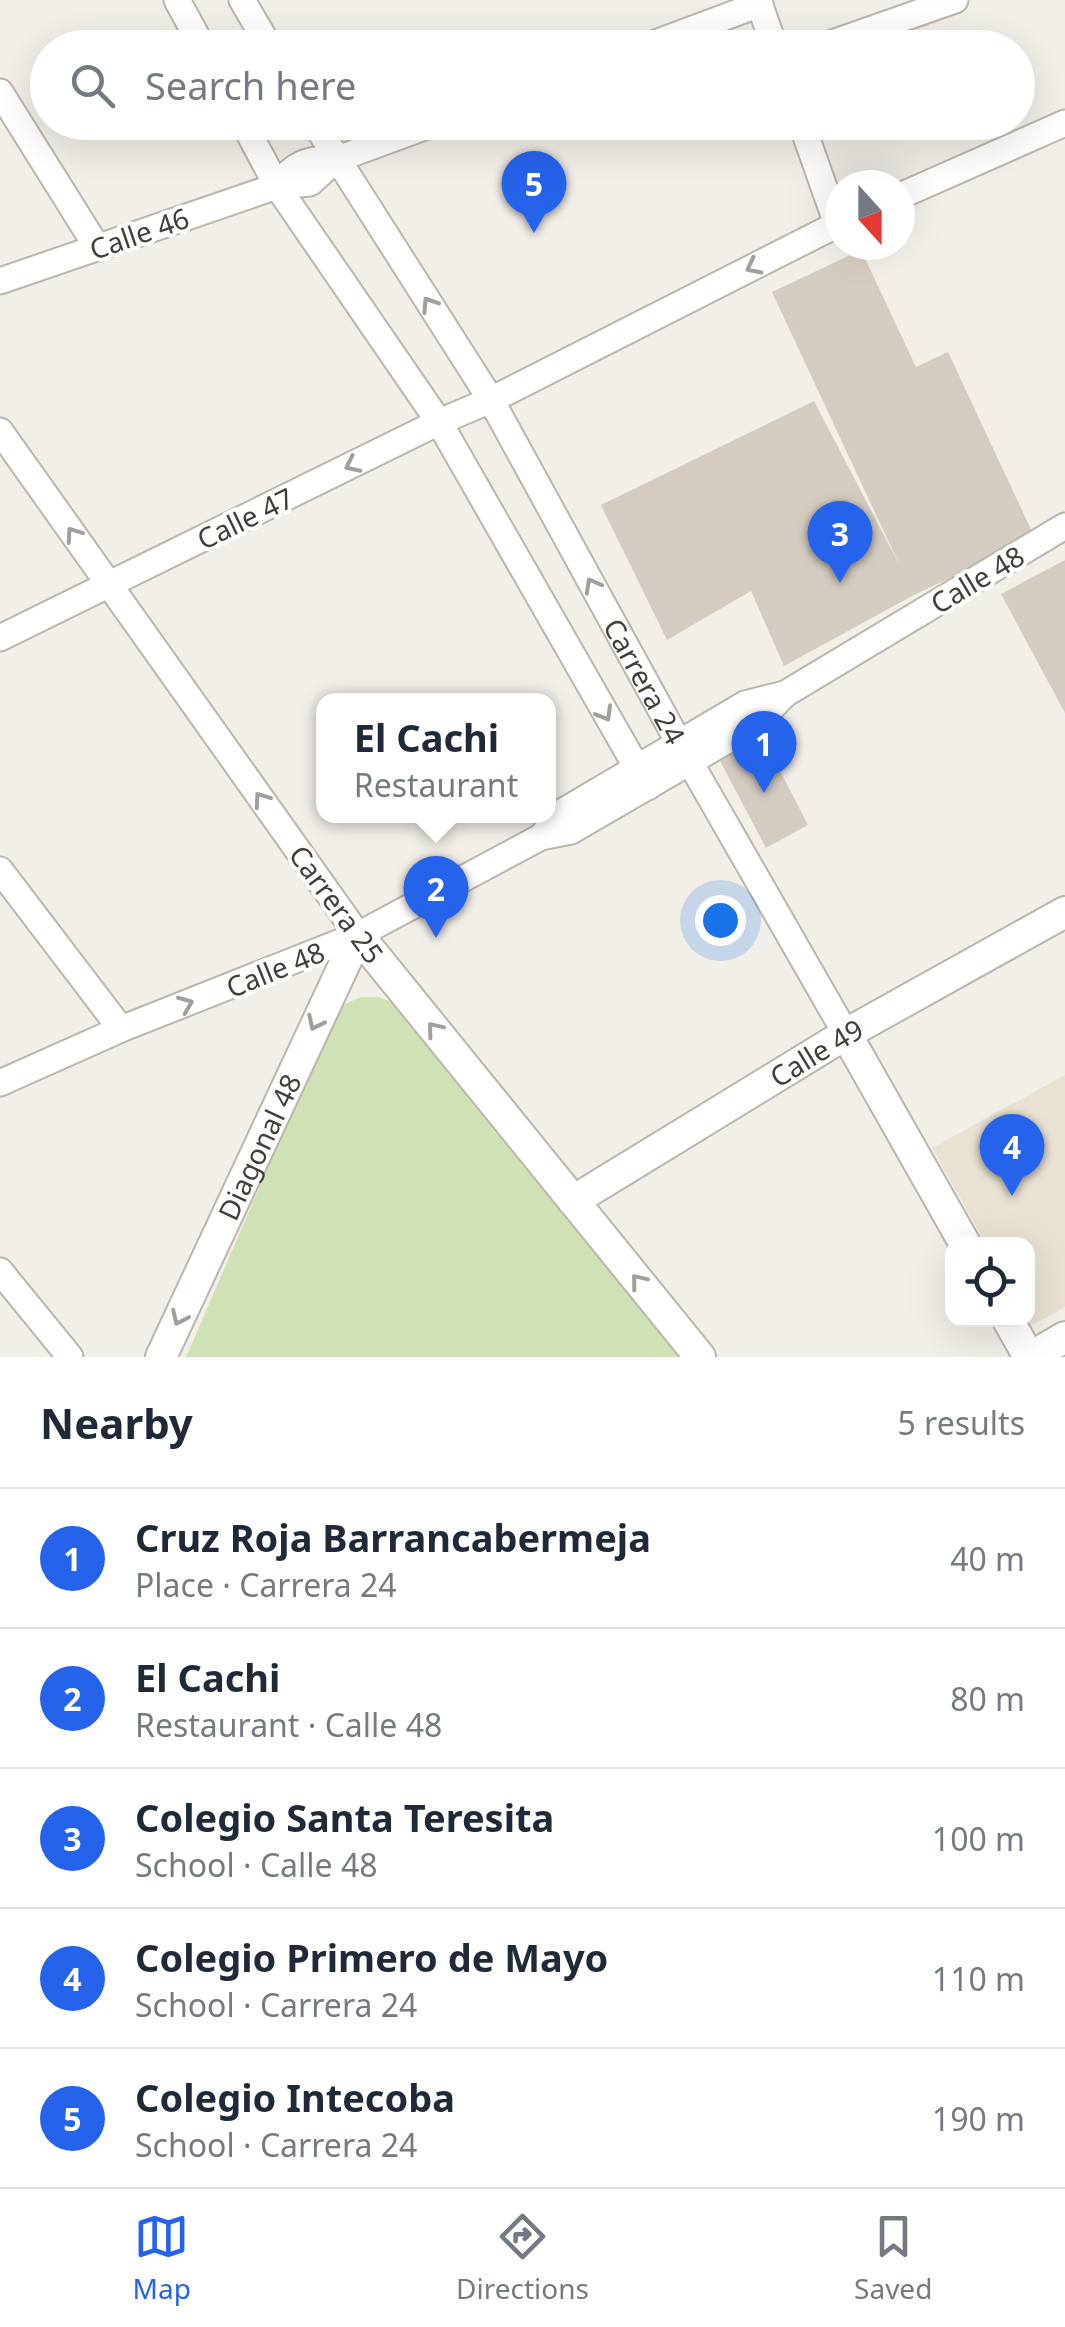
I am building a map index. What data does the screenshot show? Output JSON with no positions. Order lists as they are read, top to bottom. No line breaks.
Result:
{"streets":{"street":["Calle 46","Calle 47","Calle 48","Carrera 24","Carrera 25","Calle 49","Diagonal 48"]},"crossings":[["Calle 46","Carrera 24"],["Calle 47","Carrera 24"],["Calle 47","Carrera 25"],["Calle 48","Carrera 24"],["Calle 48","Carrera 25"],["Calle 48","Diagonal 48"],["Carrera 24","Calle 49"],["Carrera 25","Calle 49"],["Carrera 25","Diagonal 48"]],"one_way":["Calle 47","Carrera 25","Diagonal 48"],"north":"bottom","page":{"search":"Search here","pins":["5","3","1","2","4"],"popup":["El Cachi","Restaurant"],"heading":["Nearby","5 results"],"list":[{"mark":"1","name":"Cruz Roja Barrancabermeja","note":"Place · Carrera 24","value":"40 m"},{"mark":"2","name":"El Cachi","note":"Restaurant · Calle 48","value":"80 m"},{"mark":"3","name":"Colegio Santa Teresita","note":"School · Calle 48","value":"100 m"},{"mark":"4","name":"Colegio Primero de Mayo","note":"School · Carrera 24","value":"110 m"},{"mark":"5","name":"Colegio Intecoba","note":"School · Carrera 24","value":"190 m"}],"nav":["Map","Directions","Saved"]}}
